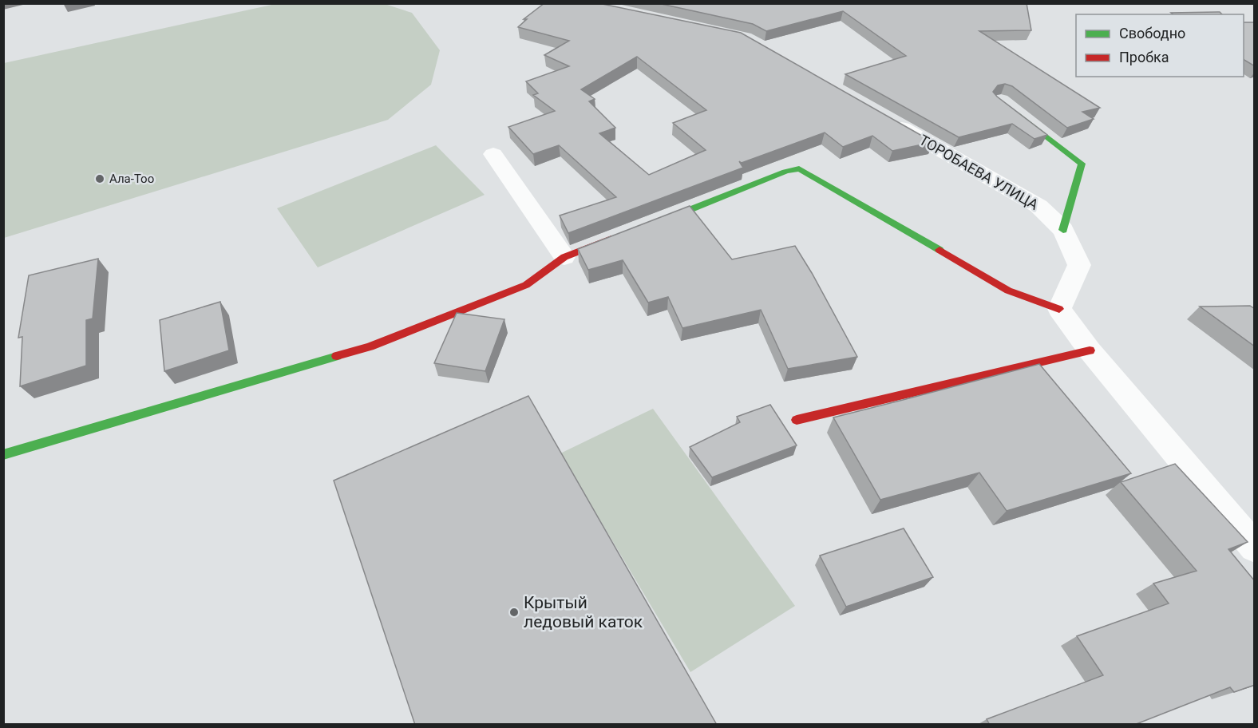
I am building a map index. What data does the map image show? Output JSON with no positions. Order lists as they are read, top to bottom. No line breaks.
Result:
{"streets":{"street":["ТОРОБАЕВА УЛИЦА"]},"places":["Ала-Тоо","Крытый ледовый каток"],"legend":["Свободно","Пробка"]}
